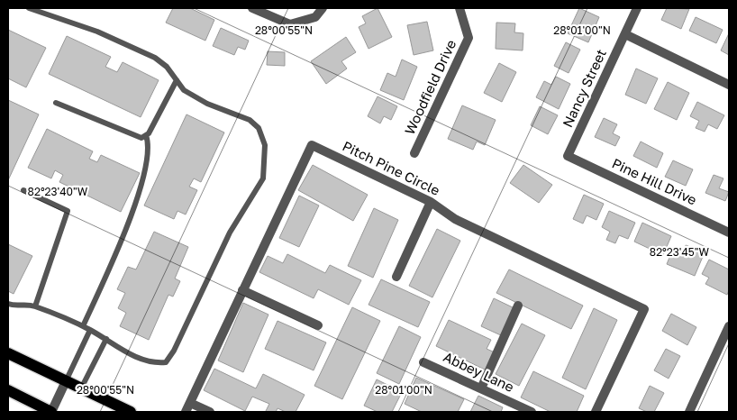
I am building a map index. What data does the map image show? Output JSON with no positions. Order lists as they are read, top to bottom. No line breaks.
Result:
{"streets":{"street":["Woodfield Drive","Nancy Street","Pitch Pine Circle","Pine Hill Drive","Abbey Lane"]},"crossings":[["Nancy Street","Pine Hill Drive"]],"coordinates":["28°00'55\"N","28°01'00\"N","82°23'40\"W","82°23'45\"W"]}
